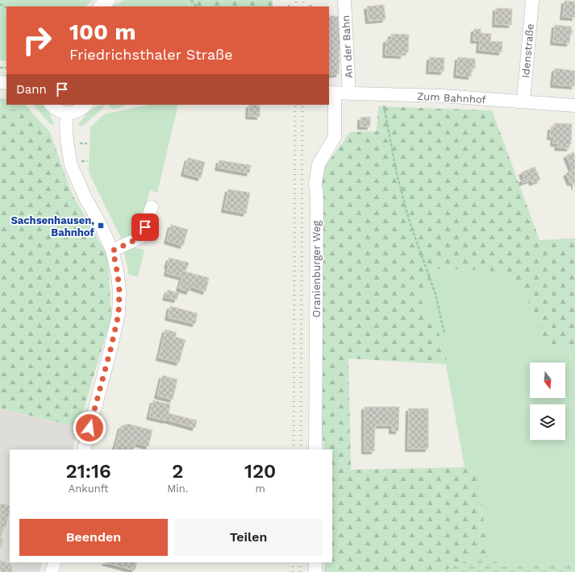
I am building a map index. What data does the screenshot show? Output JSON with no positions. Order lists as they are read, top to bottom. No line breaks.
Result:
{"streets":{"street":["An der Bahn","Idenstraße","Zum Bahnhof","Oranienburger Weg"]},"crossings":[["An der Bahn","Zum Bahnhof"],["Idenstraße","Zum Bahnhof"],["Zum Bahnhof","Oranienburger Weg"]],"places":{"transit":["Sachsenhausen, Bahnhof"]},"north":"bottom","page":{"turn":["100 m","Friedrichsthaler Straße"],"then":"Dann","eta":["21:16","Ankunft","2","Min.","120","m"],"buttons":["Beenden","Teilen"]}}
